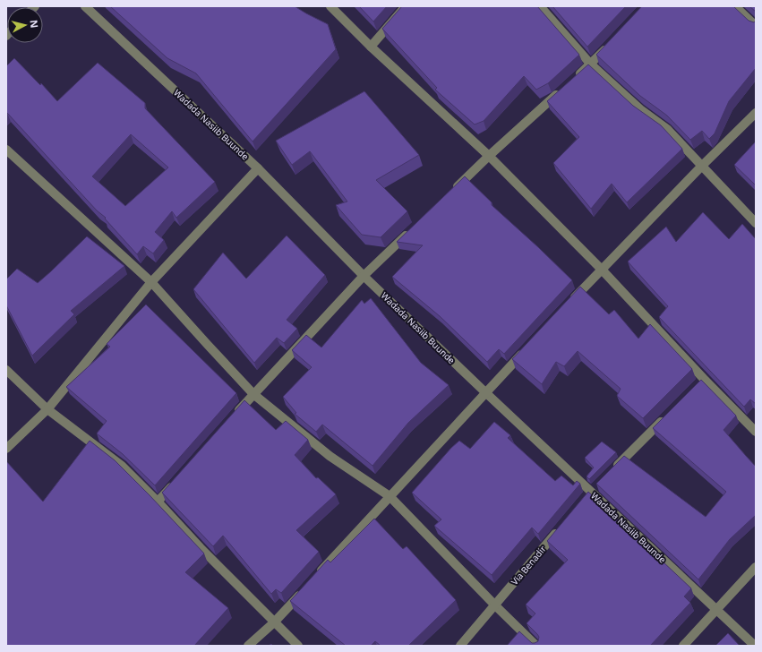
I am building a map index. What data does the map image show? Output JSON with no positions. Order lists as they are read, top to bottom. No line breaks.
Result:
{"streets":{"street":["Wadada Nasiib Buunde","Via Benadir"]},"north":"right"}
